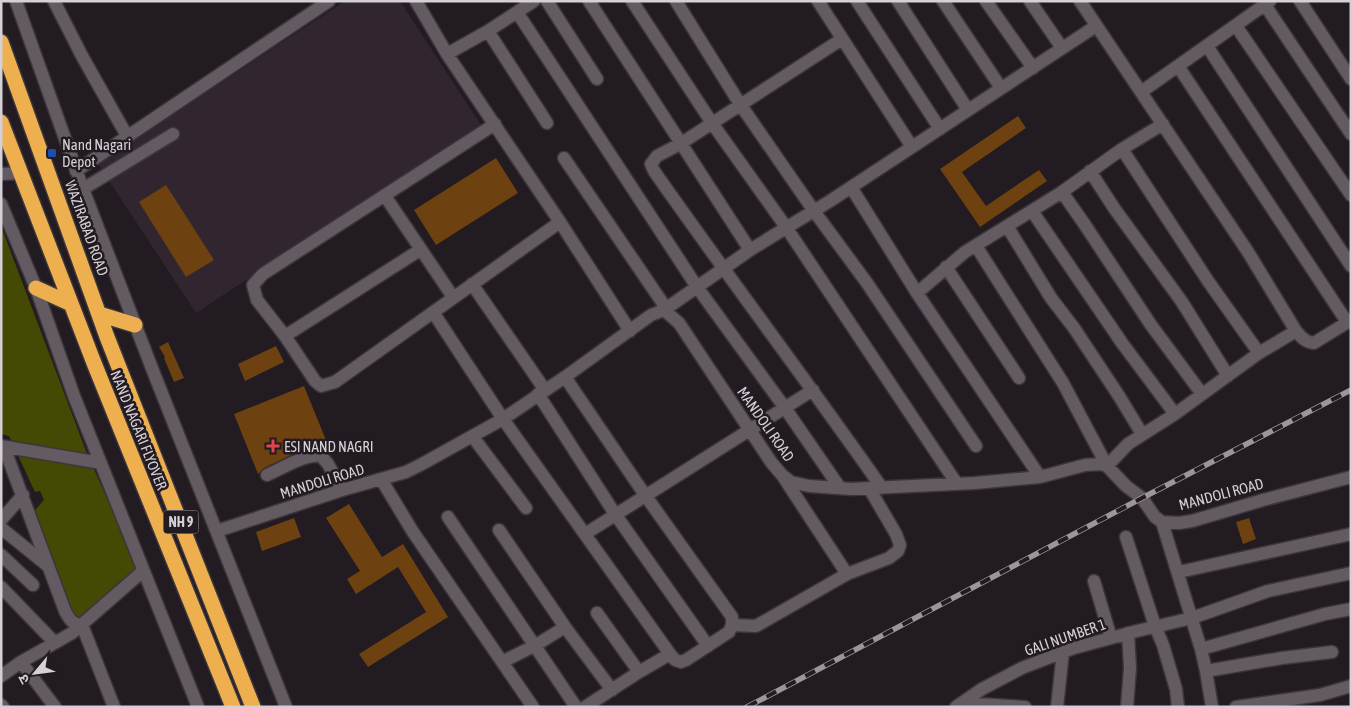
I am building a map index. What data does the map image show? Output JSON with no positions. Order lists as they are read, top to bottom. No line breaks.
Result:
{"streets":{"highway":["WAZIRABAD ROAD","NAND NAGARI FLYOVER","NH 9"],"street":["MANDOLI ROAD","GALI NUMBER 1"]},"crossings":[["WAZIRABAD ROAD","NAND NAGARI FLYOVER"],["NAND NAGARI FLYOVER","NH 9"]],"places":{"transit":["Nand Nagari Depot"],"health":["ESI NAND NAGRI"]},"north":"bottom left"}
